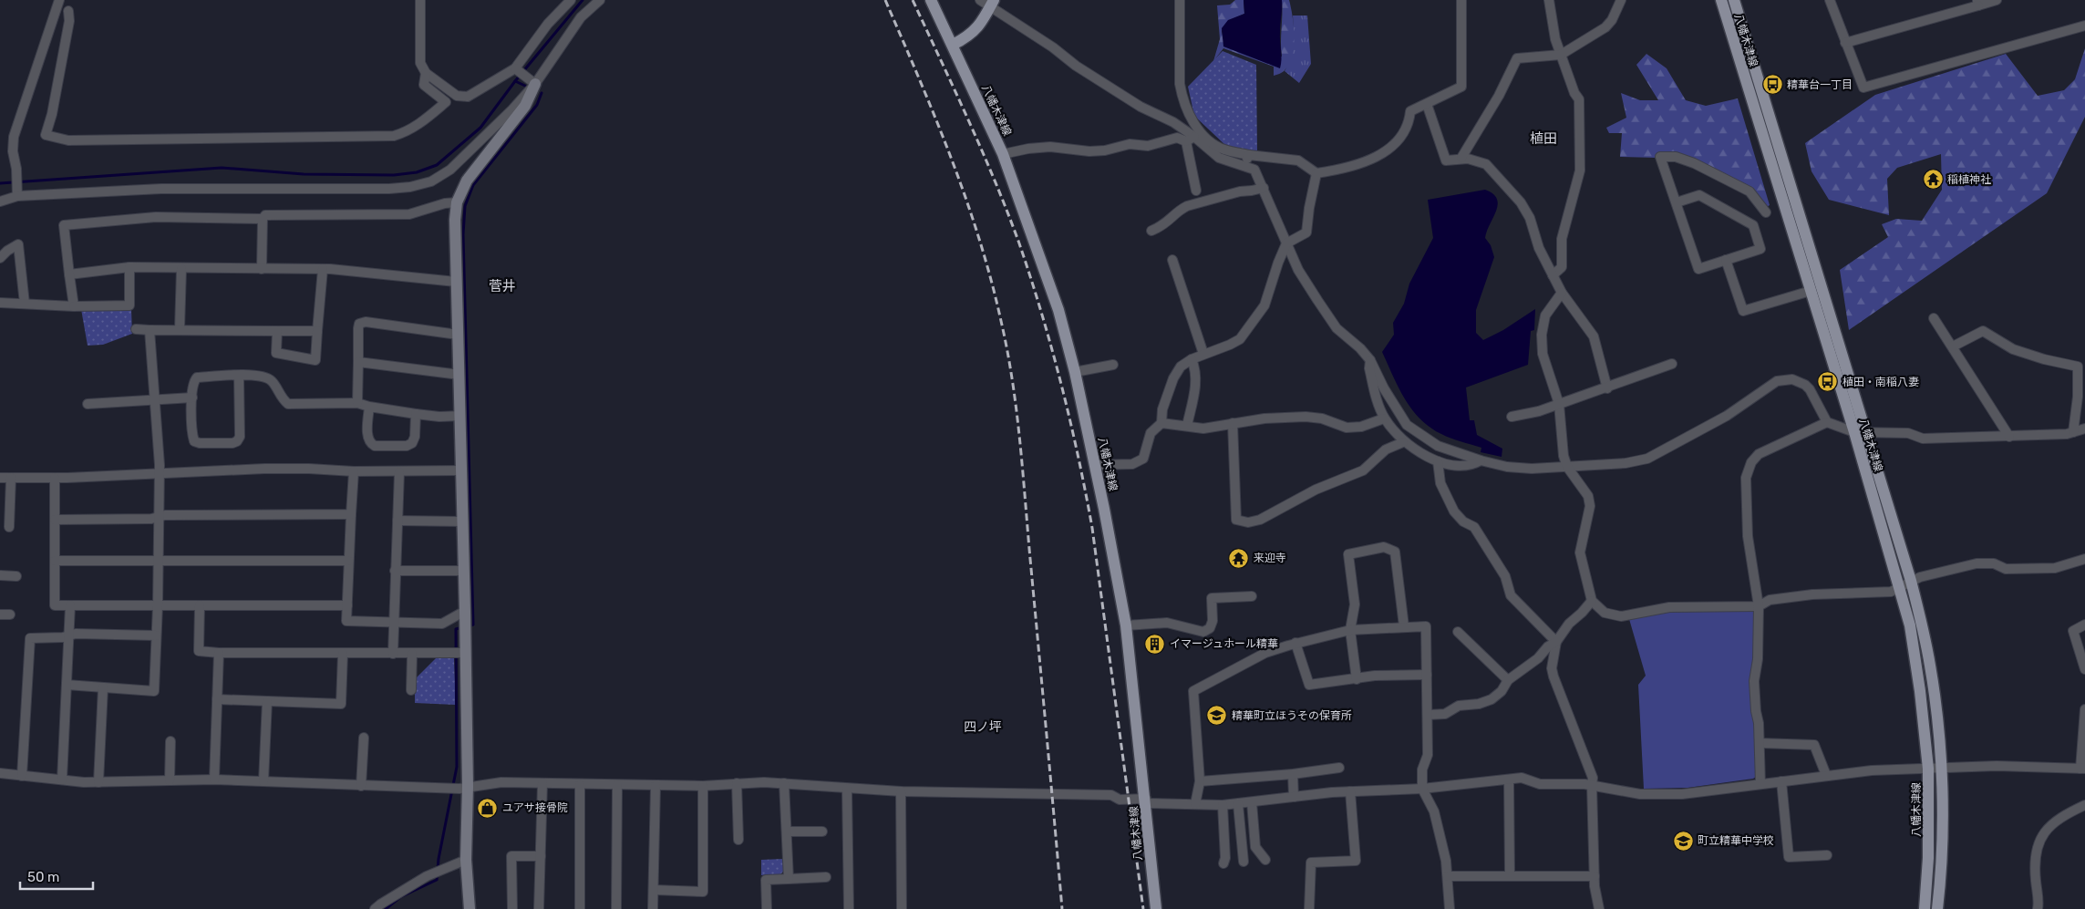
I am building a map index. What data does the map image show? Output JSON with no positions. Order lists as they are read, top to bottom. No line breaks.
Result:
{"streets":{"main road":["八幡木津線"]},"districts":["植田","菅井","四ノ坪"],"places":{"bus stop":["精華台一丁目","植田・南稲八妻"],"temple":["稲植神社","来迎寺"],"building":["イマージュホール精華"],"school or university":["精華町立ほうその保育所","町立精華中学校"],"shop":["ユアサ接骨院"]},"scale_bar":"50 m"}
